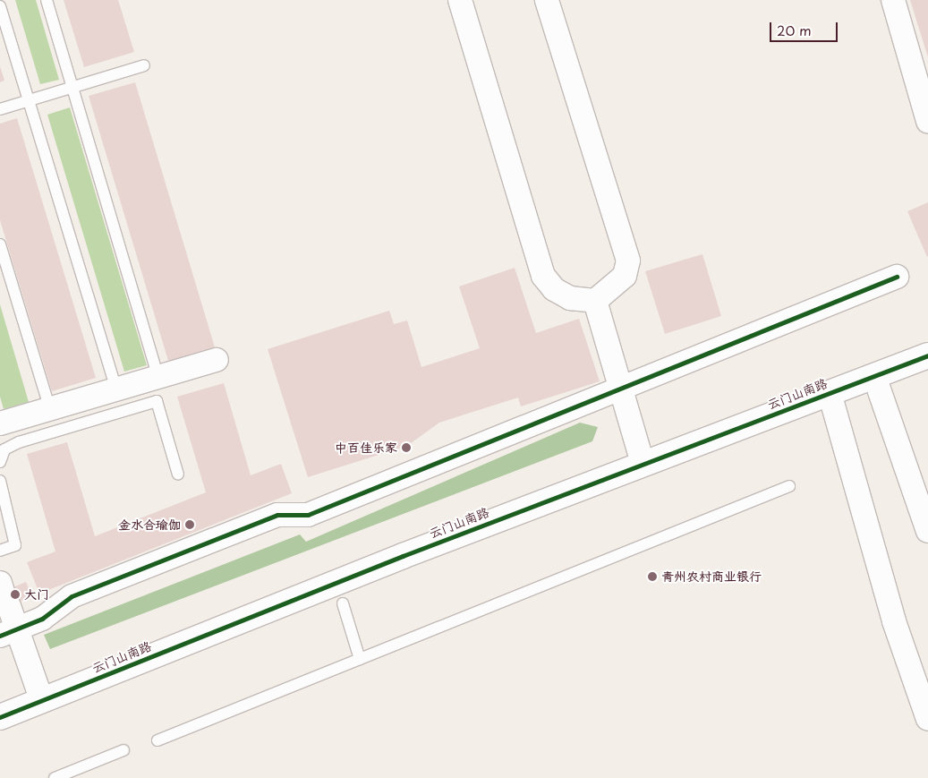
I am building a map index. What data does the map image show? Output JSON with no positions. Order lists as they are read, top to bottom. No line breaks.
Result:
{"streets":{"main road":["云门山南路"]},"places":["中百佳乐家","金水合瑜伽","青州农村商业银行","大门"],"scale_bar":"20 m"}
